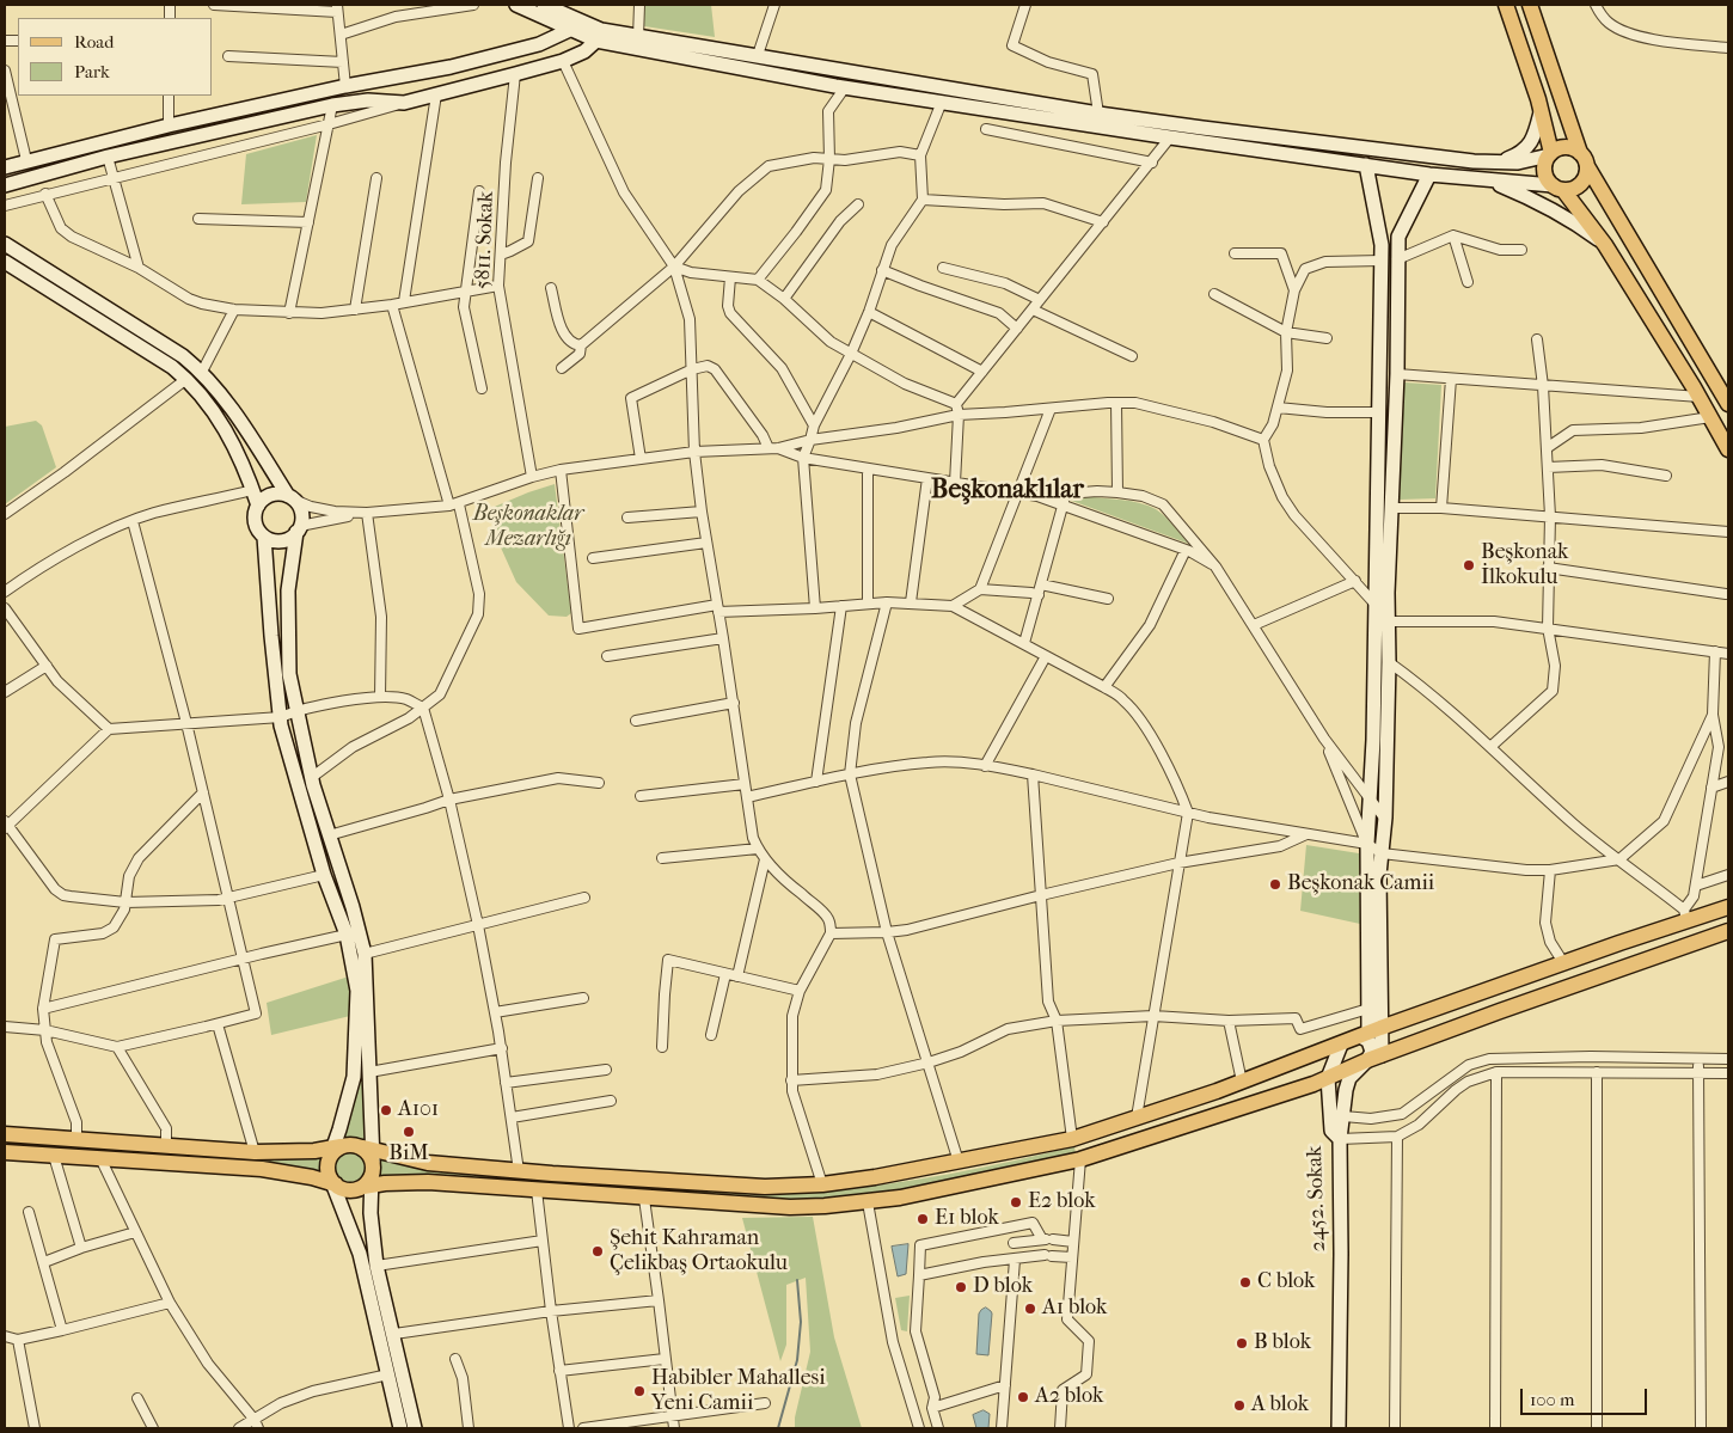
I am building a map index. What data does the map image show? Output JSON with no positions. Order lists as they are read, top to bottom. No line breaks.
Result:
{"streets":{"street":["5811. Sokak","2452. Sokak"]},"districts":["Beşkonaklılar"],"parks":["Beşkonaklar Mezarlığı"],"places":["Beşkonak İlkokulu","Beşkonak Camii","A101","BiM","E2 blok","E1 blok","Şehit Kahraman Çelikbaş Ortaokulu","C blok","D blok","A1 blok","B blok","Habibler Mahallesi Yeni Camii","A2 blok","A blok"],"legend":["Road","Park"],"scale_bar":"100 m"}
